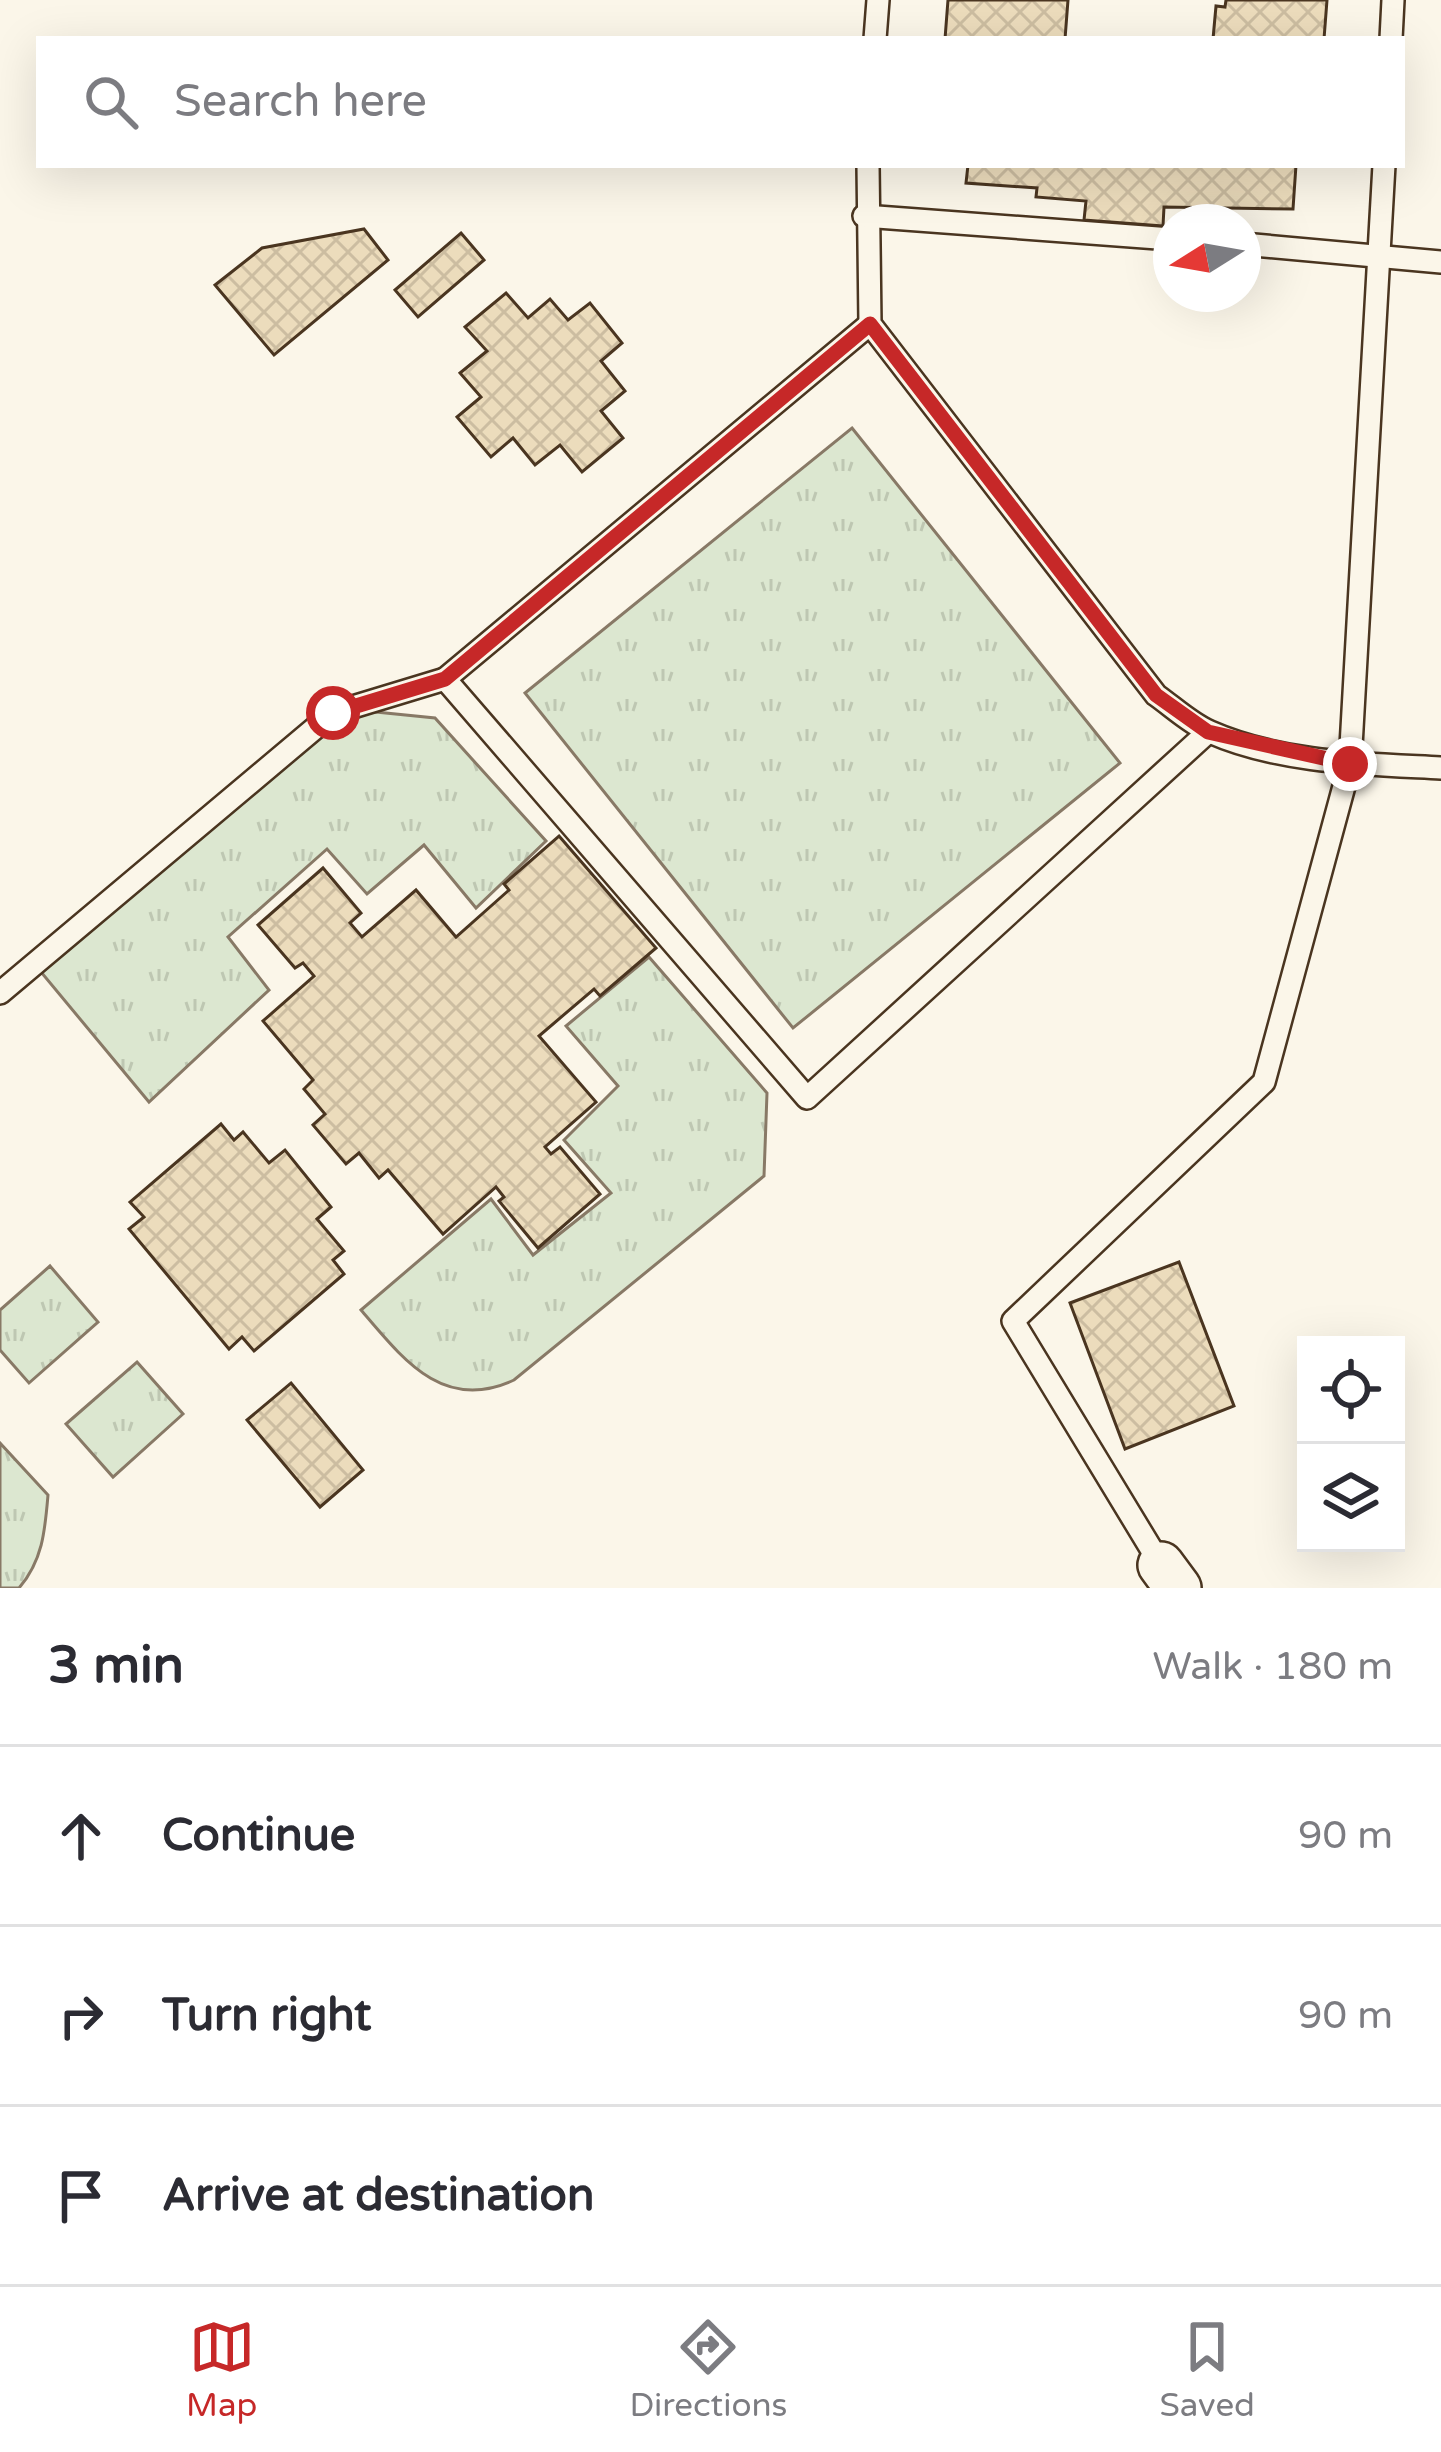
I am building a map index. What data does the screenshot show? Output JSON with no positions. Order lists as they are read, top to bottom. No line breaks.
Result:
{"north":"left","page":{"search":"Search here","heading":["3 min","Walk · 180 m"],"list":[["Continue","90 m"],["Turn right","90 m"],"Arrive at destination"],"nav":["Map","Directions","Saved"]}}
